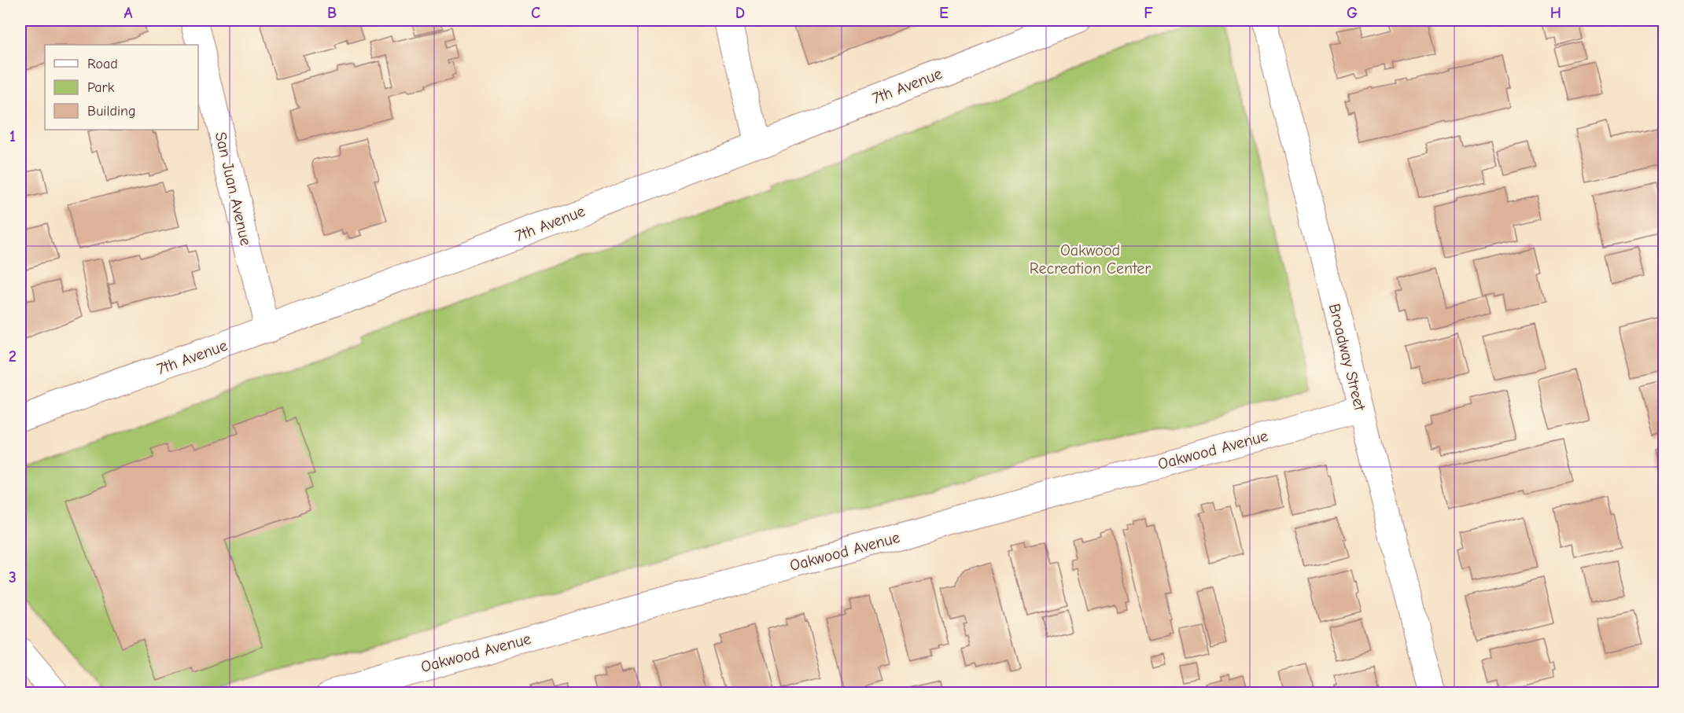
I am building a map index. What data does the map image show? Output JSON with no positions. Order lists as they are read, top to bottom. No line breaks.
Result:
{"streets":{"street":["7th Avenue","San Juan Avenue","Broadway Street","Oakwood Avenue"]},"crossings":[["7th Avenue","San Juan Avenue"],["Broadway Street","Oakwood Avenue"]],"parks":["Oakwood Recreation Center"],"legend":["Road","Park","Building"],"grid":{"columns":["A","B","C","D","E","F","G","H"],"rows":["1","2","3"]}}
